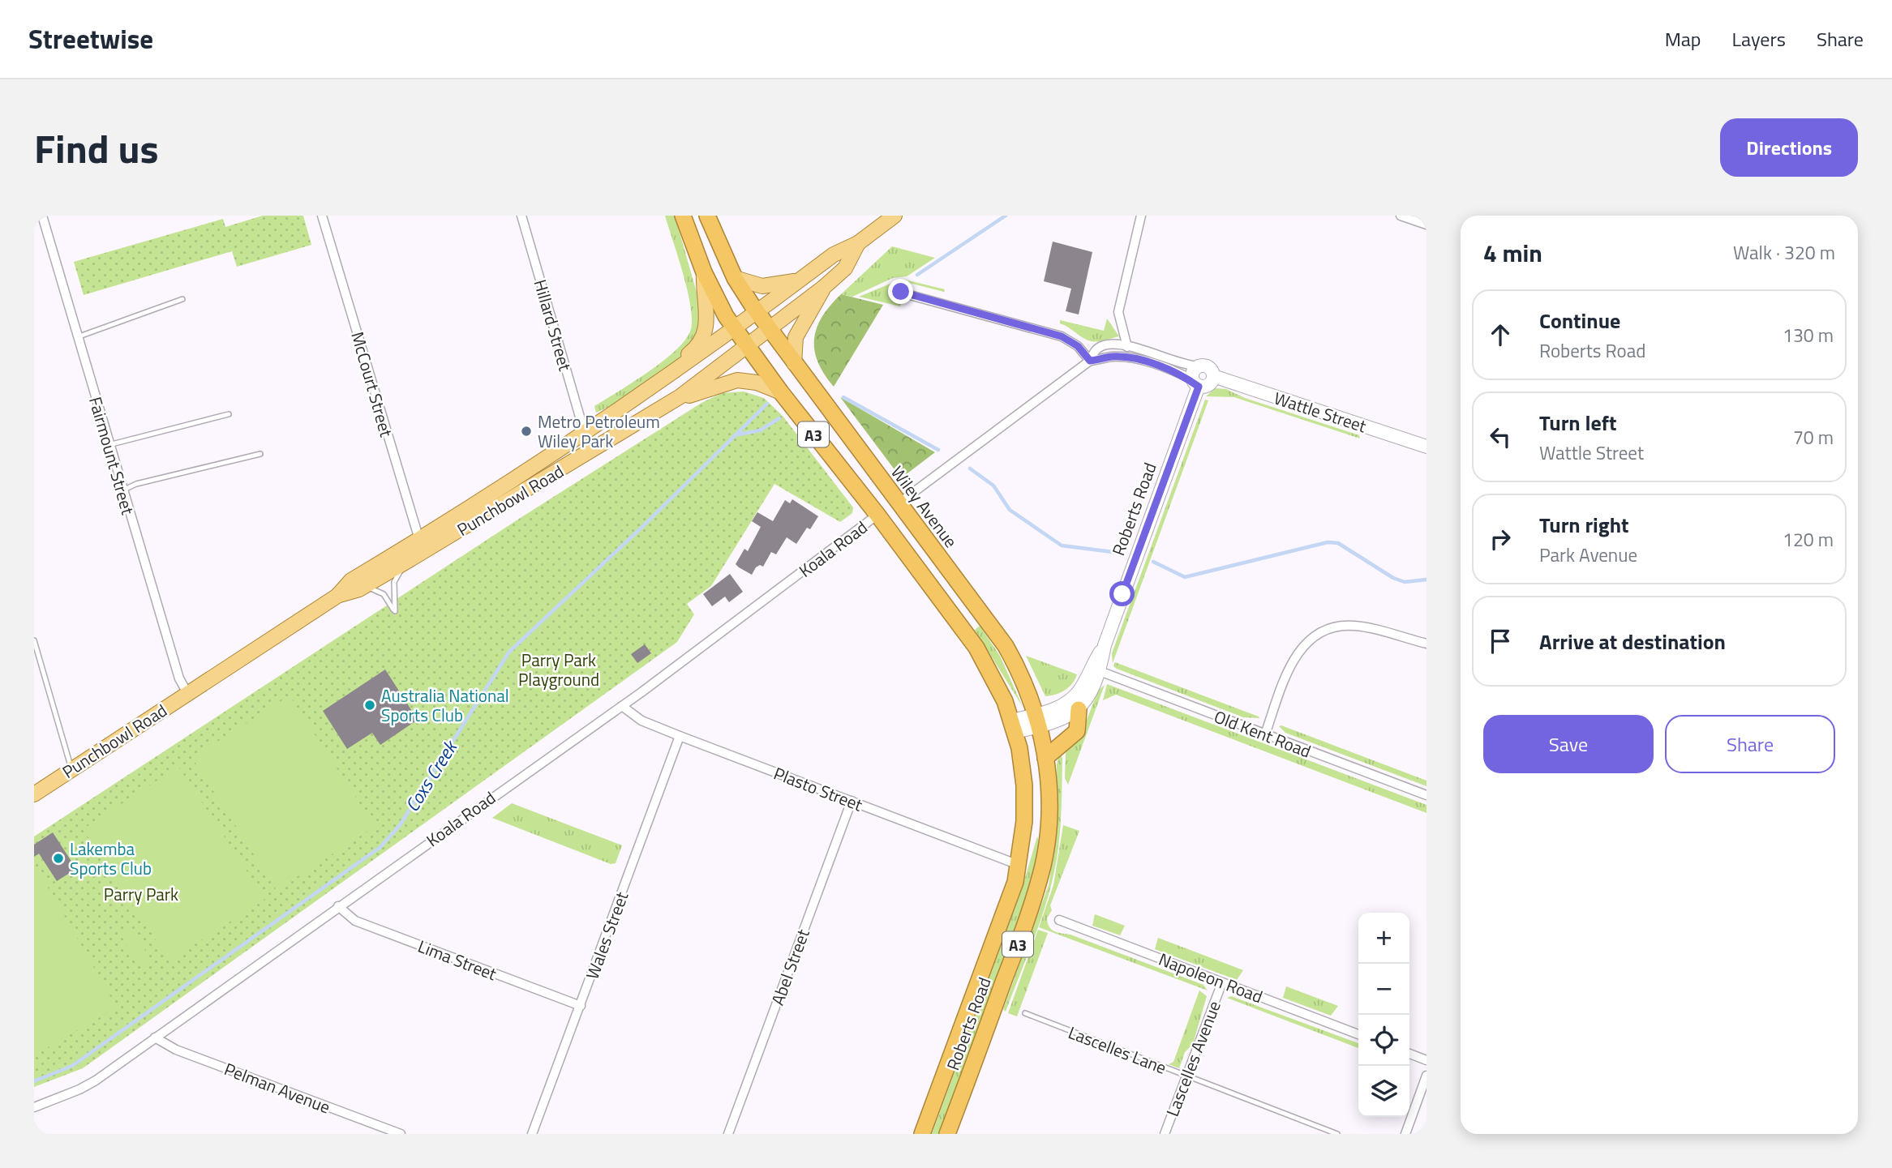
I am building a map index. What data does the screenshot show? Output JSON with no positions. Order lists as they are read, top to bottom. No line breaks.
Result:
{"streets":{"highway":["A3","Wiley Avenue","Roberts Road"],"main road":["Wattle Street","Punchbowl Road"],"street":["Hillard Street","McCourt Street","Fairmount Street","Koala Road","Old Kent Road","Plasto Street","Wales Street","Lima Street","Abel Street","Napoleon Road","Lascelles Avenue","Pelman Avenue"],"lane":["Lascelles Lane"]},"crossings":[["Hillard Street","Punchbowl Road"],["McCourt Street","Punchbowl Road"],["Wattle Street","Roberts Road"],["A3","Punchbowl Road"],["A3","Wiley Avenue"],["A3","Roberts Road"],["A3","Koala Road"],["Fairmount Street","Punchbowl Road"],["Punchbowl Road","Wiley Avenue"],["Wiley Avenue","Roberts Road"],["Roberts Road","Old Kent Road"],["Roberts Road","Plasto Street"],["Koala Road","Plasto Street"],["Koala Road","Lima Street"],["Koala Road","Pelman Avenue"],["Plasto Street","Wales Street"],["Plasto Street","Abel Street"],["Wales Street","Lima Street"],["Napoleon Road","Lascelles Avenue"],["Lascelles Lane","Lascelles Avenue"]],"water":["Coxs Creek"],"parks":["Parry Park Playground","Parry Park"],"places":["Metro Petroleum Wiley Park","Australia National Sports Club","Lakemba Sports Club"],"page":{"header":"Streetwise","nav":["Map","Layers","Share"],"title":"Find us","buttons":["Directions",["Save","Share"]],"heading":["4 min","Walk · 320 m"],"list":[["Continue","Roberts Road","130 m"],["Turn left","Wattle Street","70 m"],["Turn right","Park Avenue","120 m"],"Arrive at destination"],"map_buttons":["+","−"]}}
